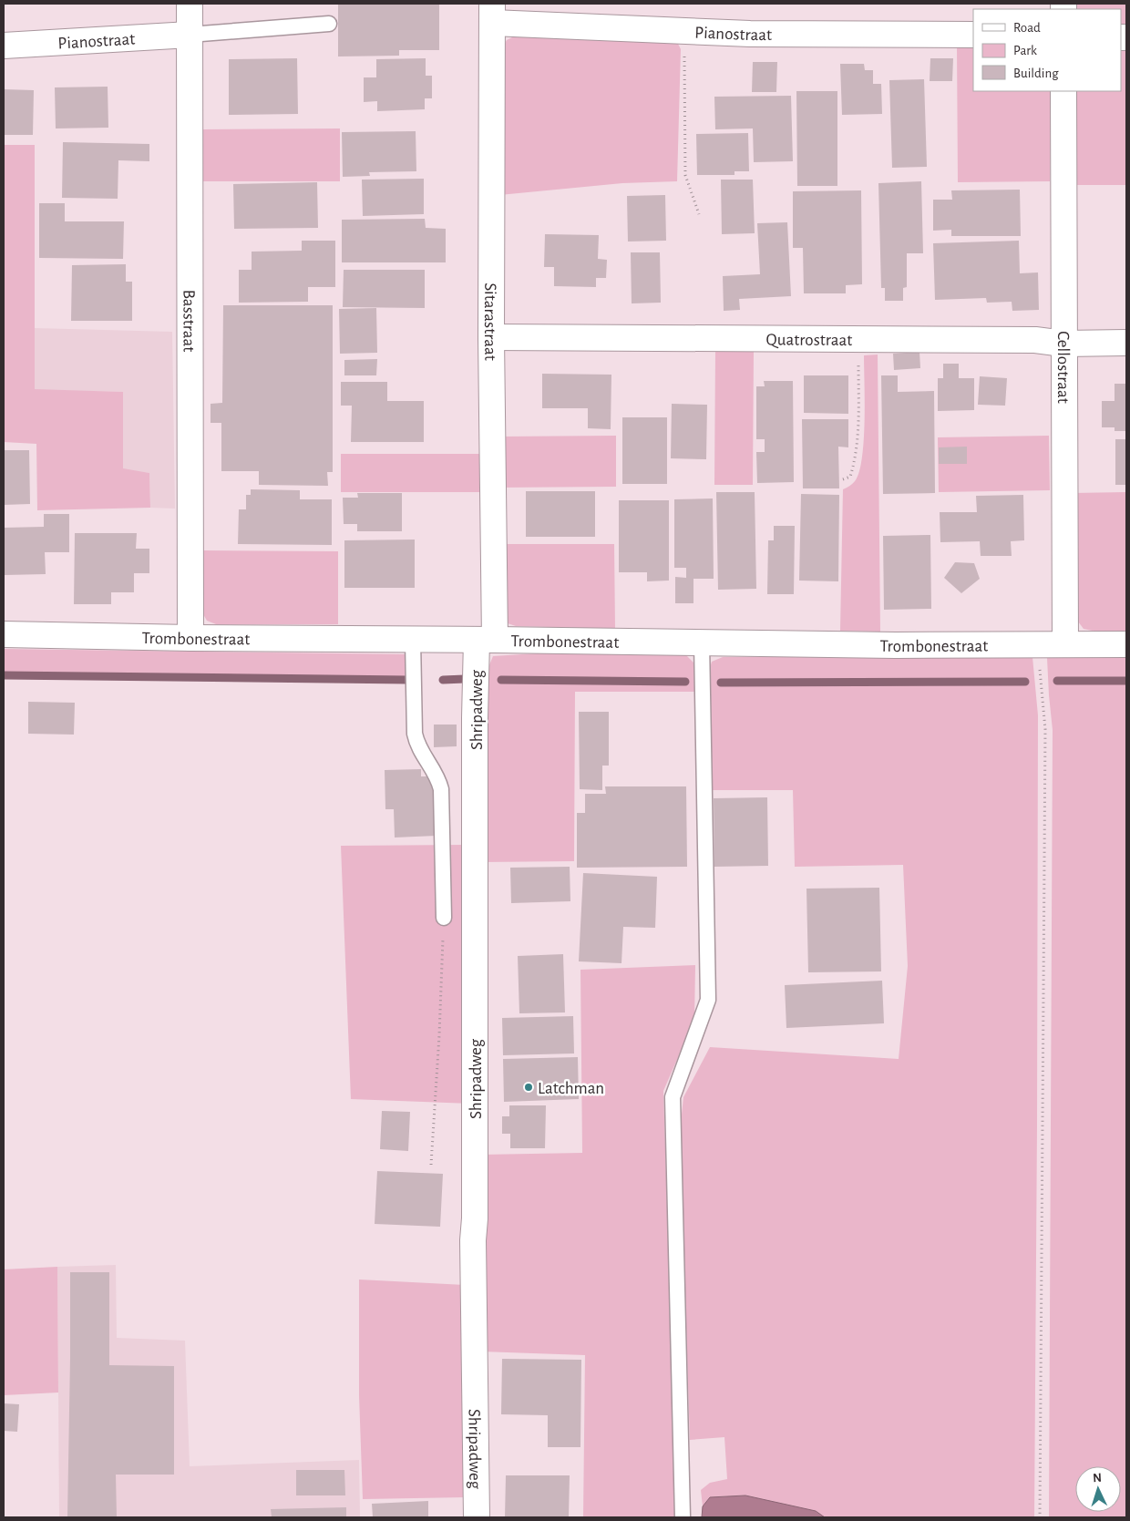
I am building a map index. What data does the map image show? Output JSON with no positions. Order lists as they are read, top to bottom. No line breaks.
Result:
{"streets":{"street":["Pianostraat","Basstraat","Sitarastraat","Quatrostraat","Cellostraat","Trombonestraat","Shripadweg"]},"crossings":[["Pianostraat","Basstraat"],["Pianostraat","Sitarastraat"],["Basstraat","Trombonestraat"],["Sitarastraat","Quatrostraat"],["Sitarastraat","Trombonestraat"],["Sitarastraat","Shripadweg"],["Quatrostraat","Cellostraat"],["Cellostraat","Trombonestraat"],["Trombonestraat","Shripadweg"]],"places":["Latchman"],"legend":["Road","Park","Building"],"north":"top"}
